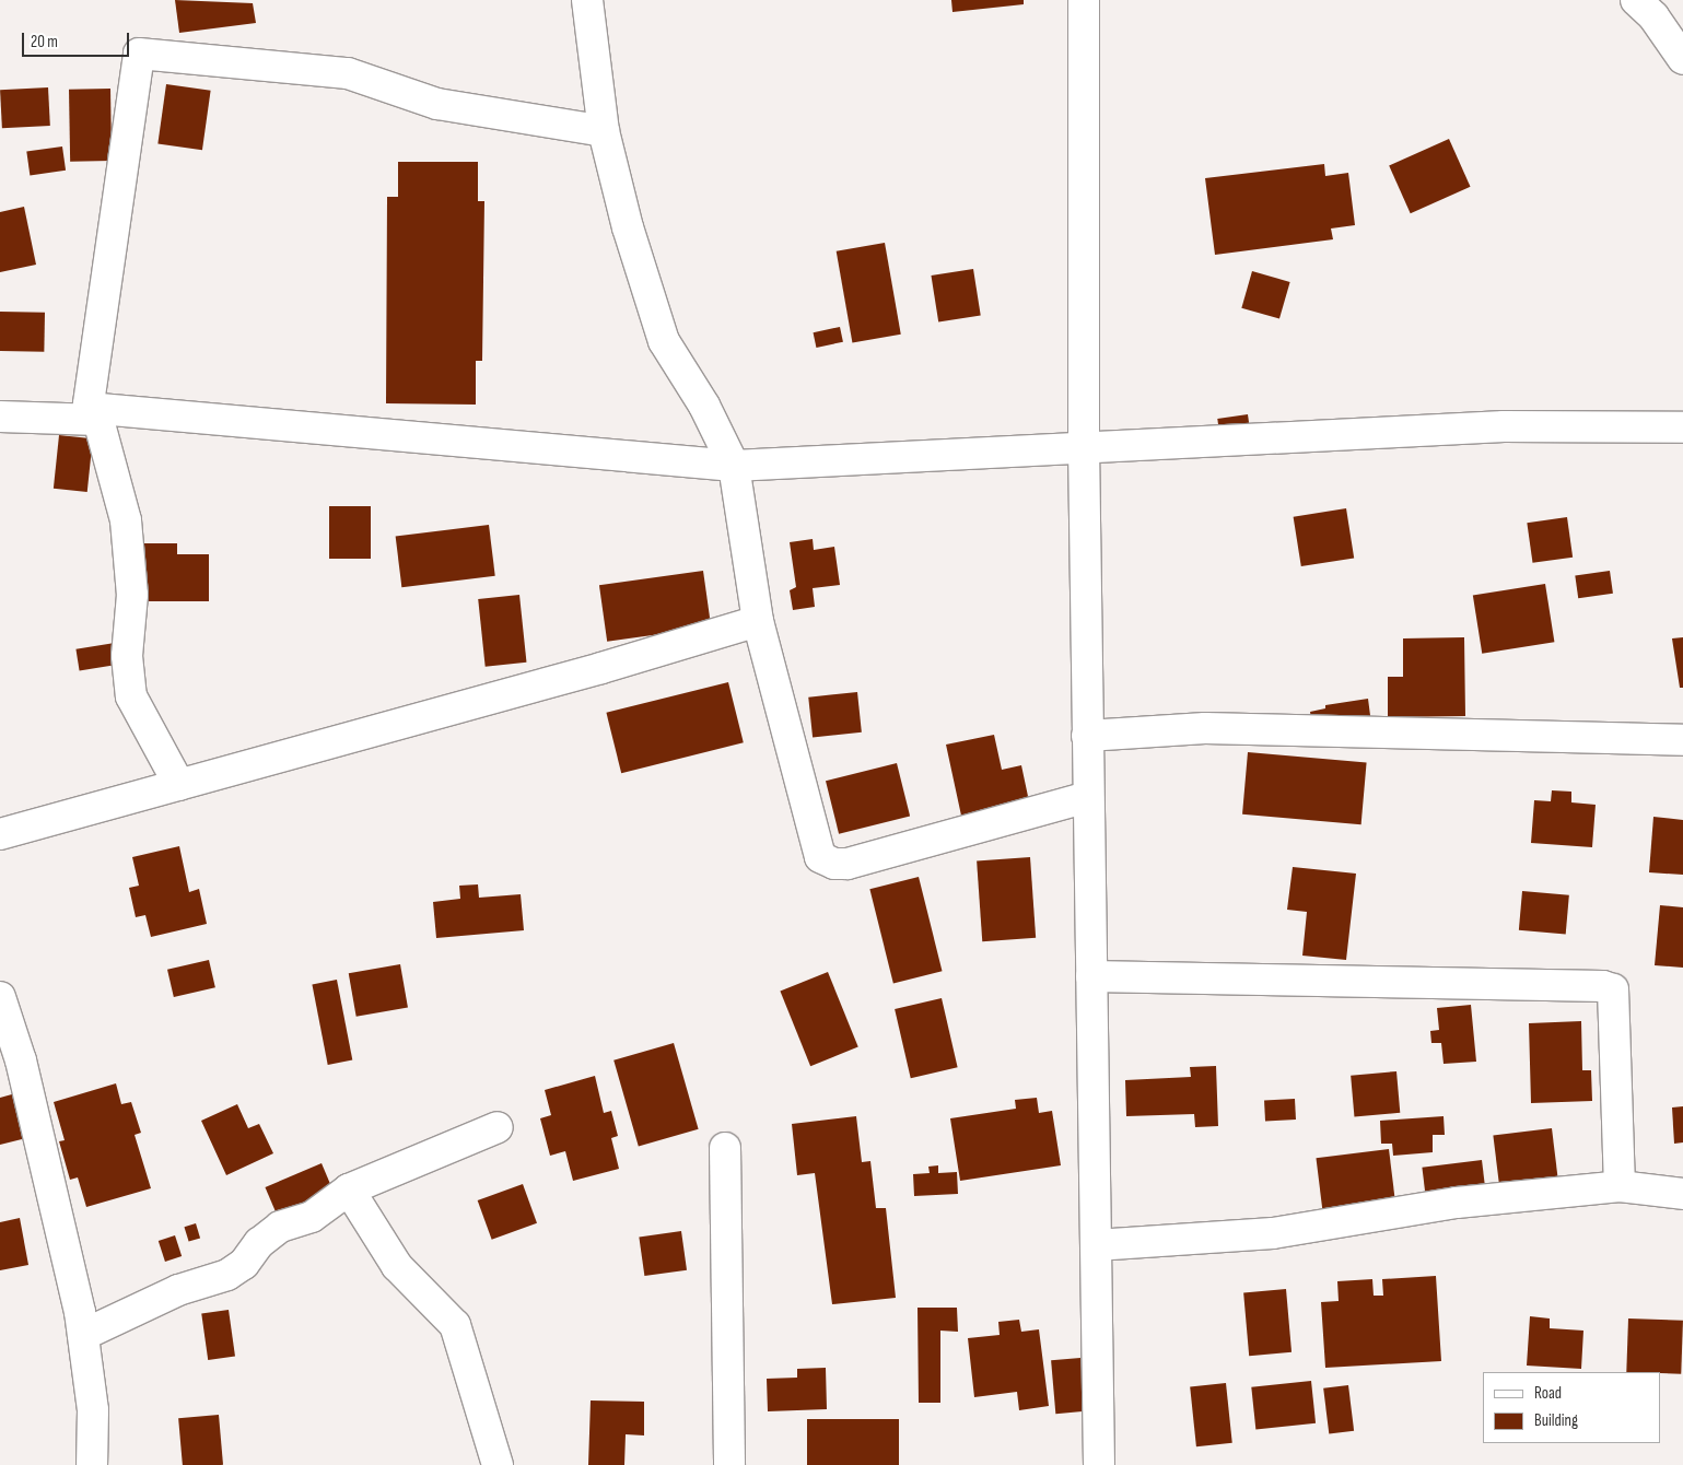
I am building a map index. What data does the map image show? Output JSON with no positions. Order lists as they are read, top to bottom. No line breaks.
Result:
{"legend":["Road","Building"],"scale_bar":"20 m"}
